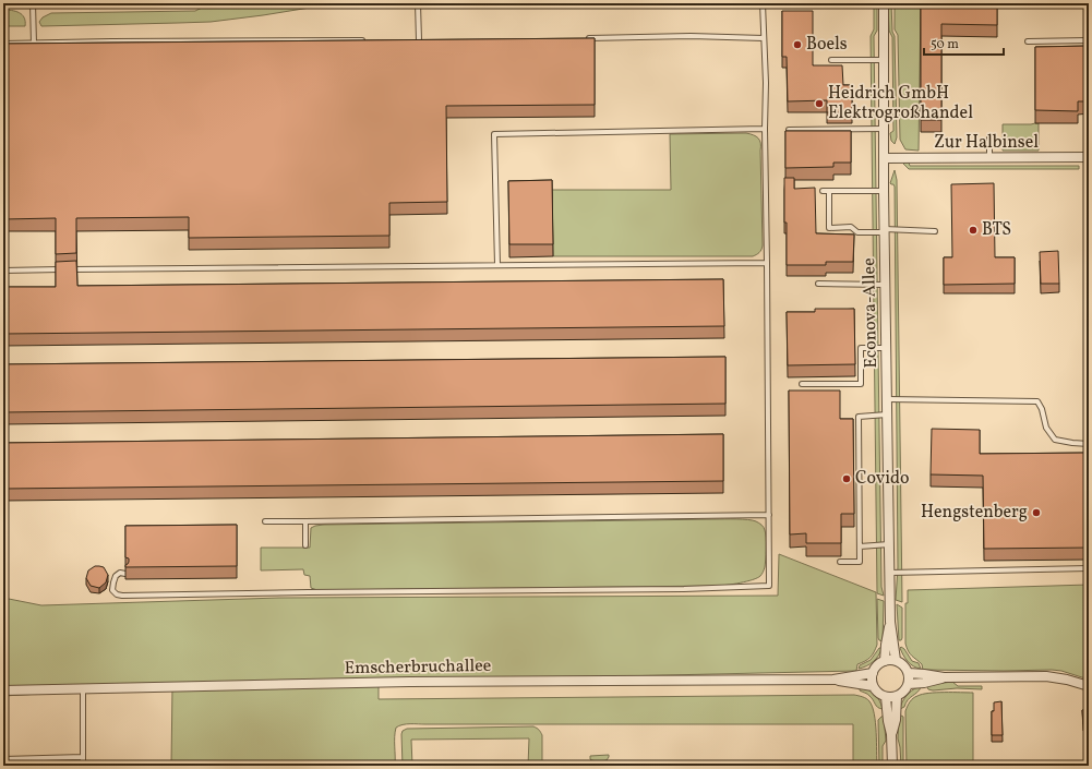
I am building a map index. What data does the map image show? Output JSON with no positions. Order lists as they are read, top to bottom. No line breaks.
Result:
{"streets":{"street":["Zur Halbinsel","Econova-Allee","Emscherbruchallee"]},"crossings":[["Zur Halbinsel","Econova-Allee"],["Econova-Allee","Emscherbruchallee"]],"places":["Boels","Heidrich GmbH Elektrogroßhandel","BTS","Covido","Hengstenberg"],"scale_bar":"50 m"}
